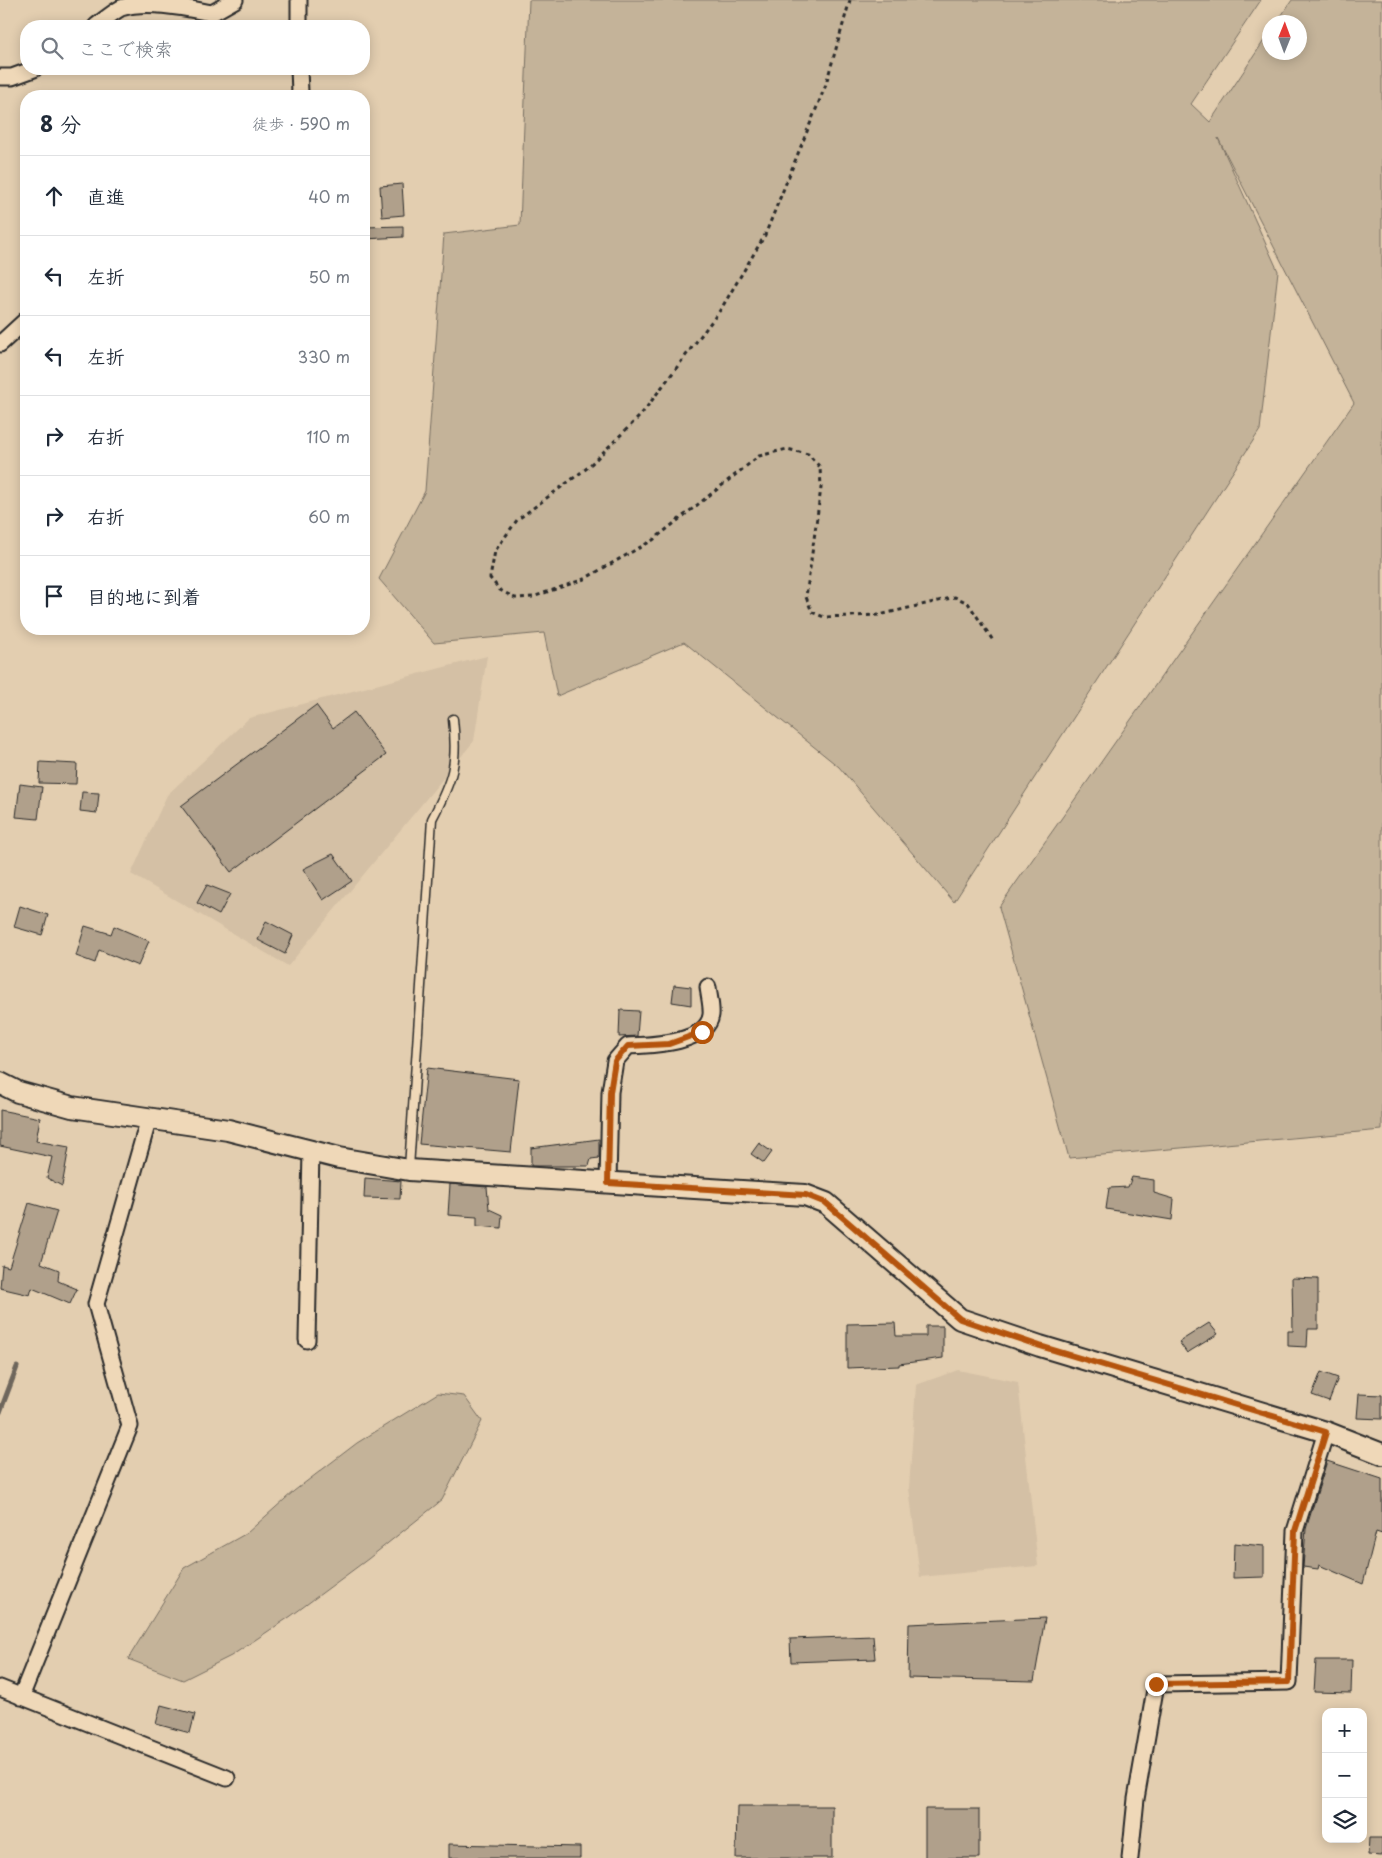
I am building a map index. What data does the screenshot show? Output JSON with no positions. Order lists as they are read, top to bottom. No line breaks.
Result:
{"north":"top","page":{"search":"ここで検索","heading":["8 分","徒歩 · 590 m"],"list":[["直進","40 m"],["左折","50 m"],["左折","330 m"],["右折","110 m"],["右折","60 m"],"目的地に到着"],"map_buttons":["+","−"]}}
